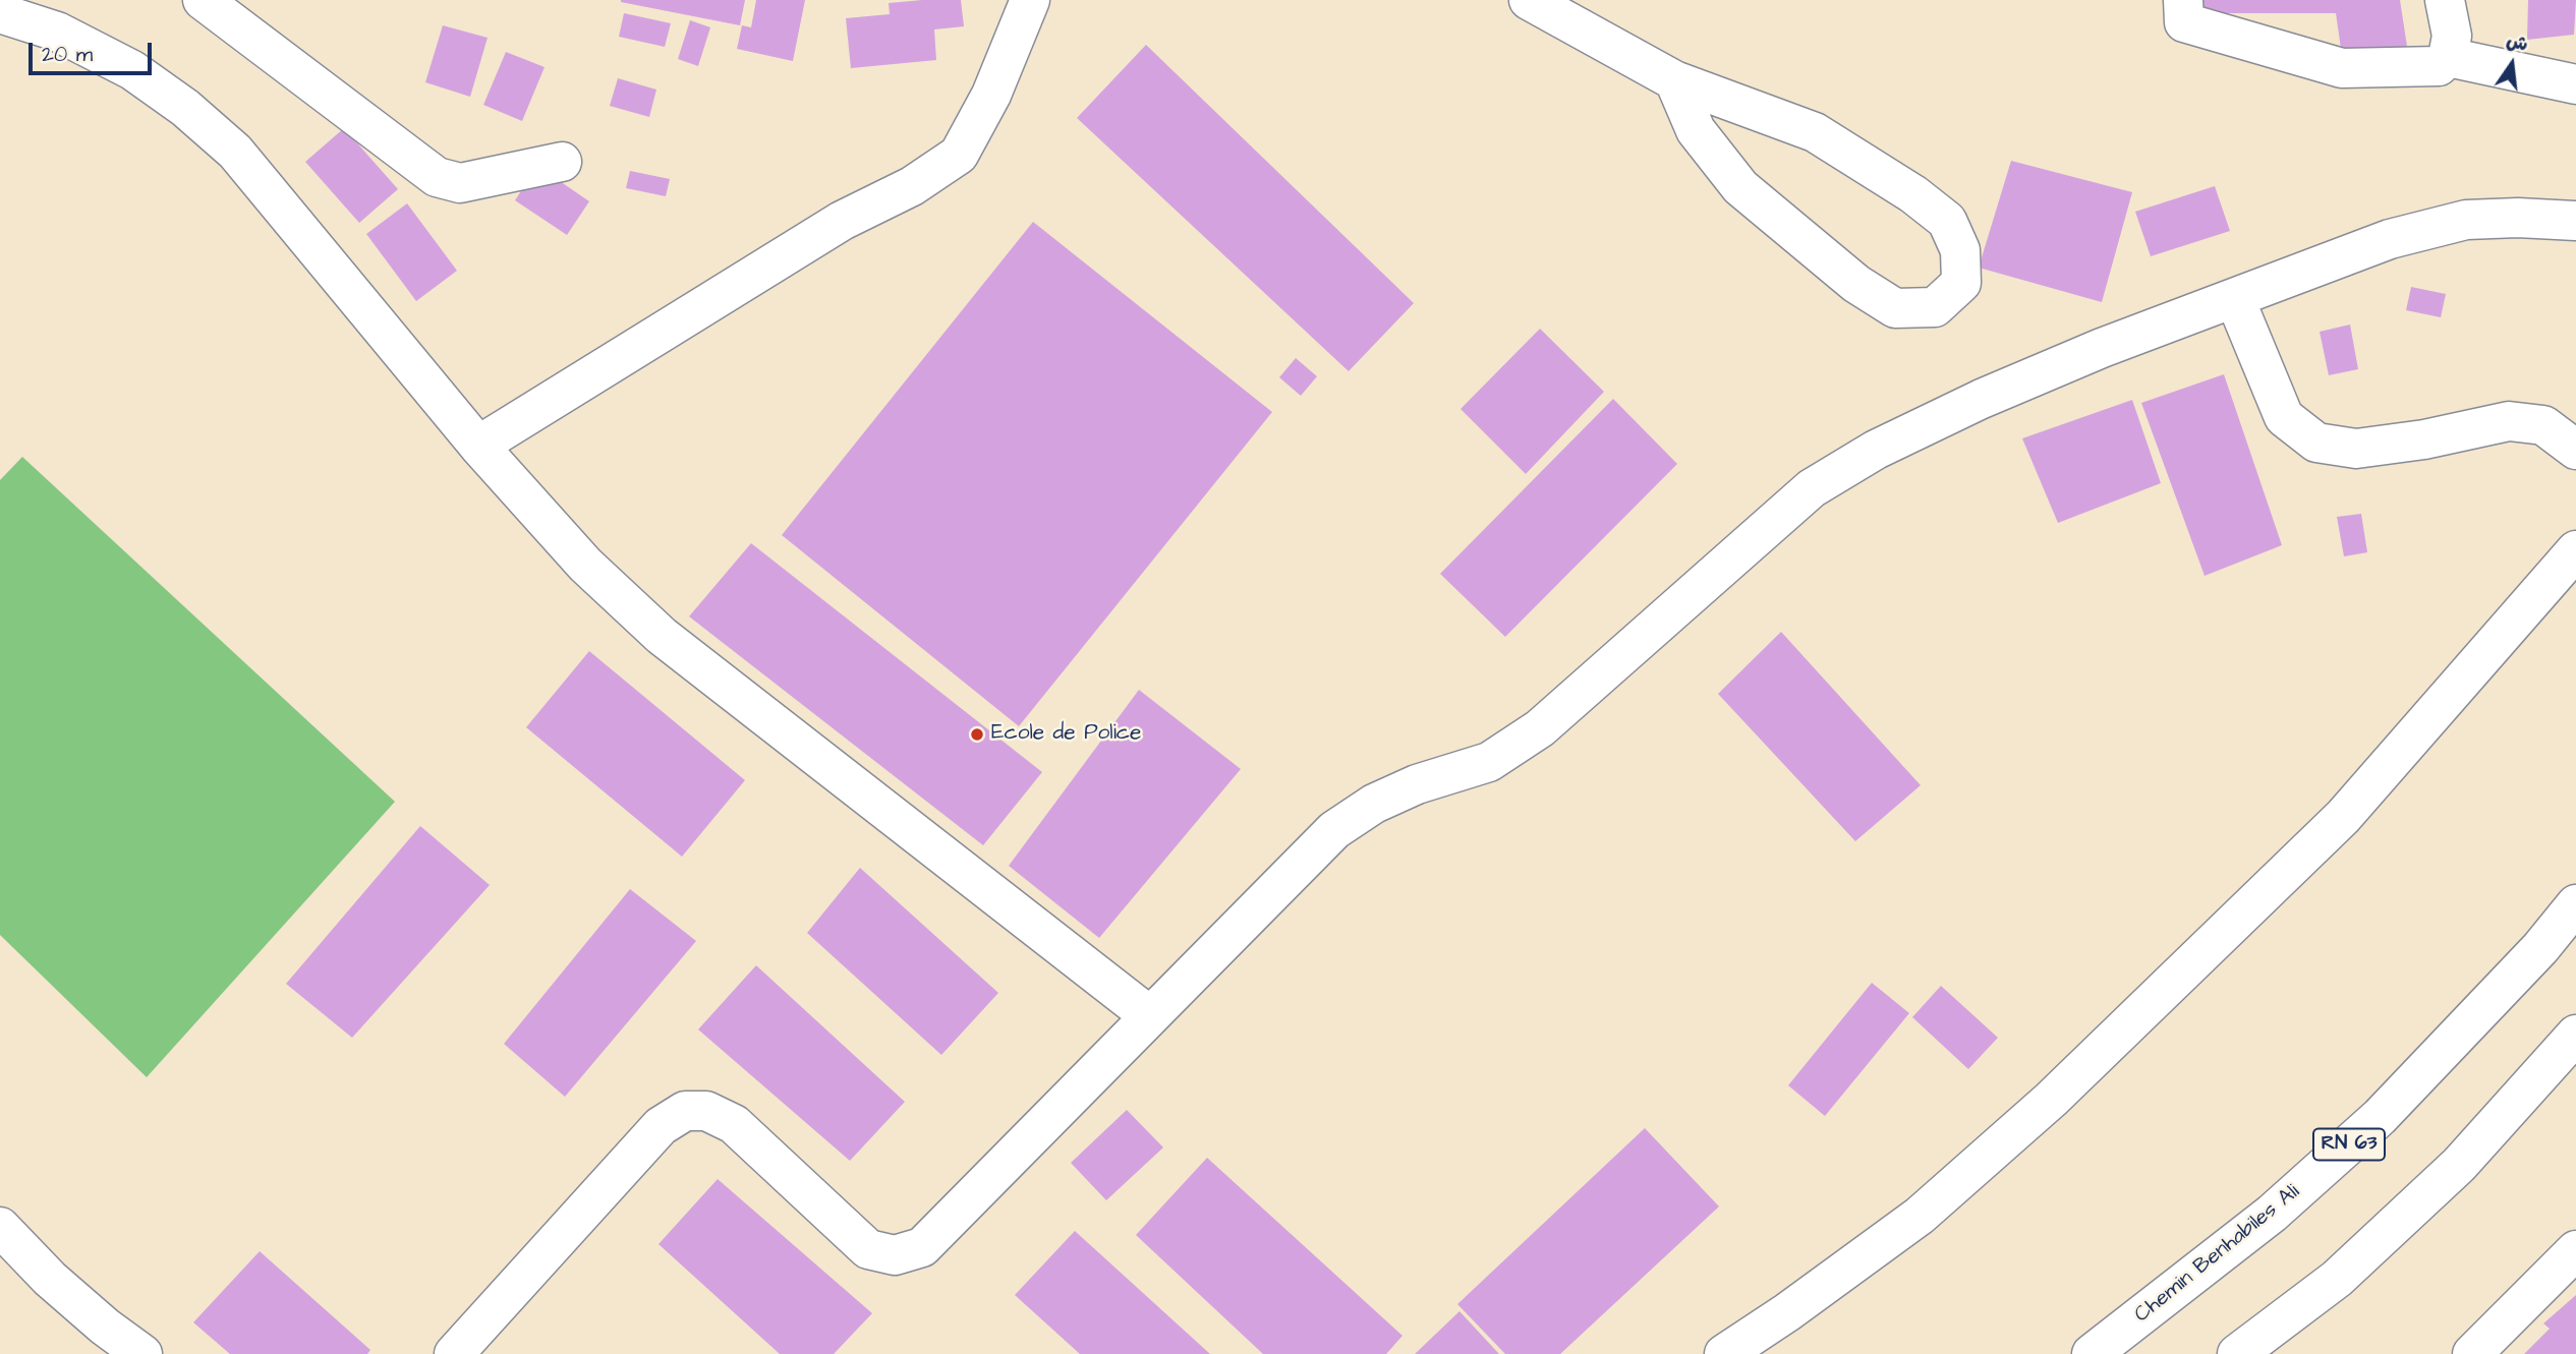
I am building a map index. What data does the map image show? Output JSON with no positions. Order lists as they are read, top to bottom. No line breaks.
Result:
{"streets":{"main road":["RN 63","Chemin Benhabiles Ali"]},"places":["Ecole de Police"],"scale_bar":"20 m","north":"top"}
